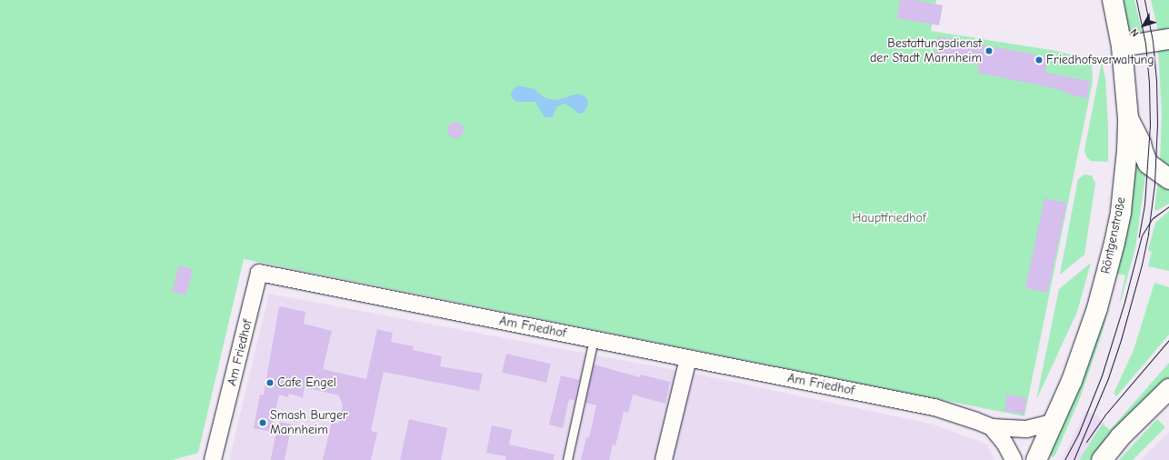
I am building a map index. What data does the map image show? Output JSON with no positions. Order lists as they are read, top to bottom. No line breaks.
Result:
{"streets":{"main road":["Röntgenstraße"],"street":["Am Friedhof"]},"crossings":[["Röntgenstraße","Am Friedhof"]],"parks":["Hauptfriedhof"],"places":["Bestattungsdienst der Stadt Mannheim","Friedhofsverwaltung","Cafe Engel","Smash Burger Mannheim"],"north":"bottom left"}
